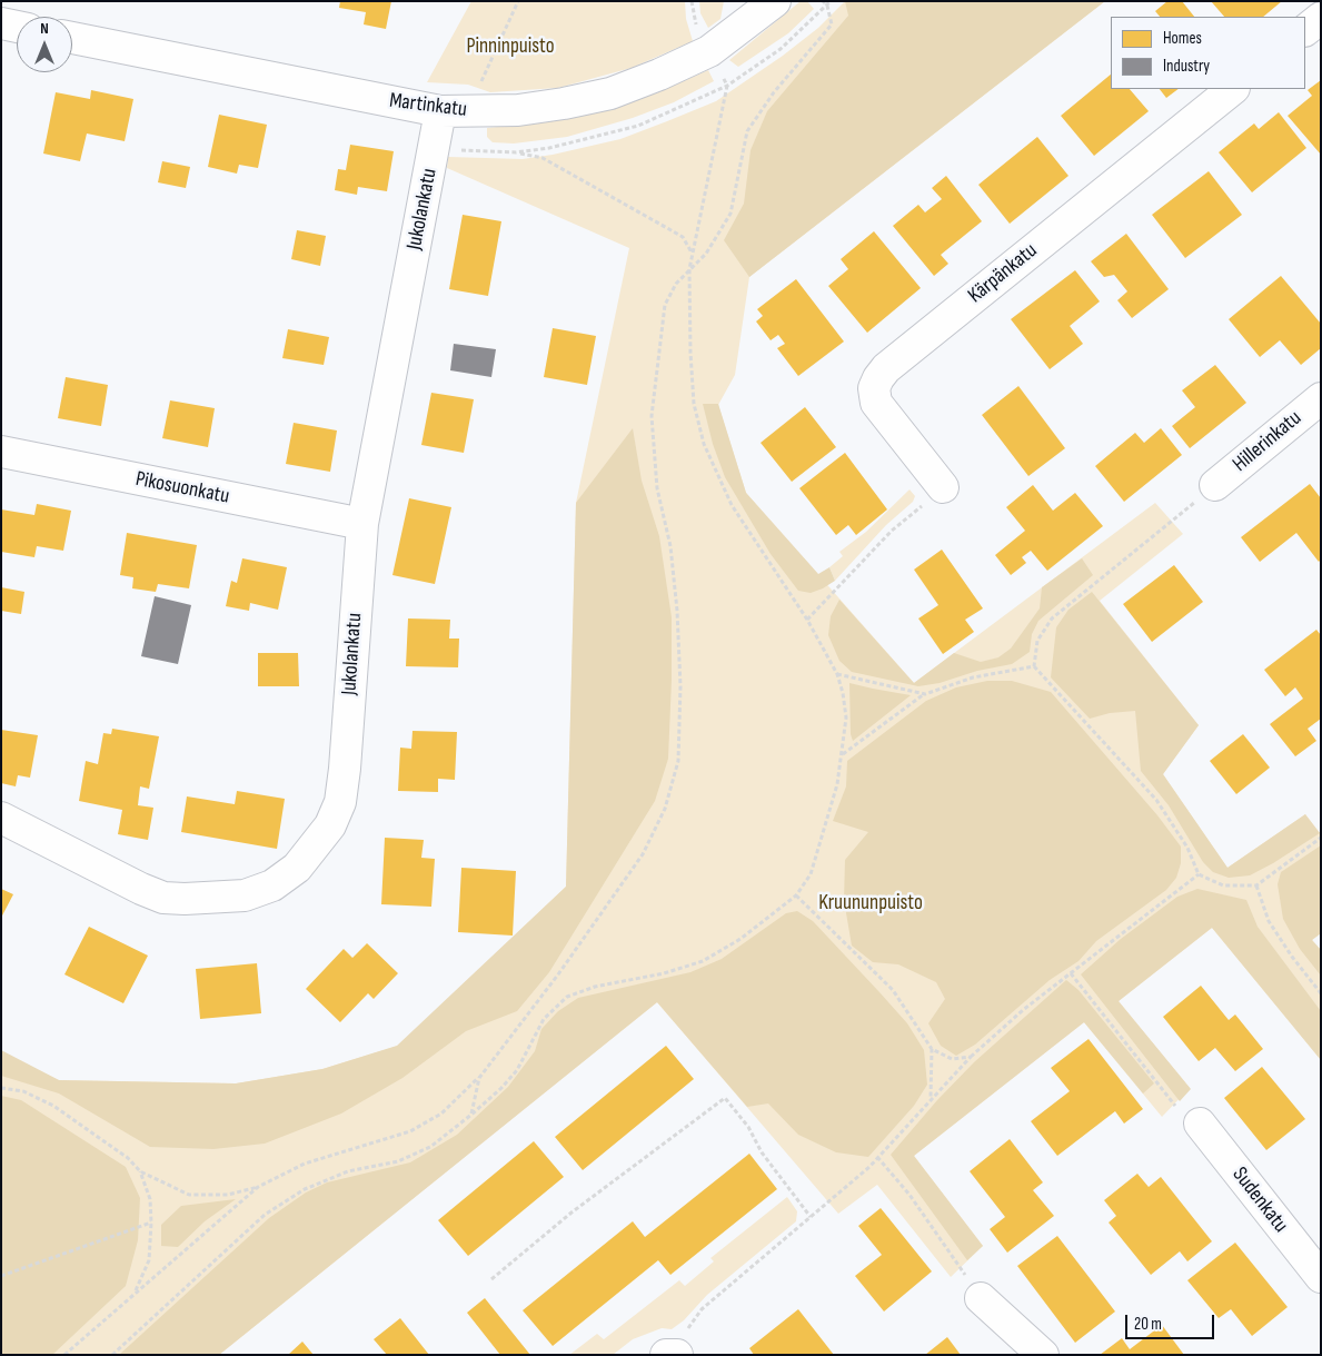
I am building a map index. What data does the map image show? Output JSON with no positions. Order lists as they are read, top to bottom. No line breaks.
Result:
{"streets":{"street":["Martinkatu","Jukolankatu","Kärpänkatu","Hillerinkatu","Pikosuonkatu","Sudenkatu"]},"crossings":[["Martinkatu","Jukolankatu"],["Jukolankatu","Pikosuonkatu"]],"parks":["Pinninpuisto","Kruununpuisto"],"legend":["Homes","Industry"],"scale_bar":"20 m","north":"top"}
